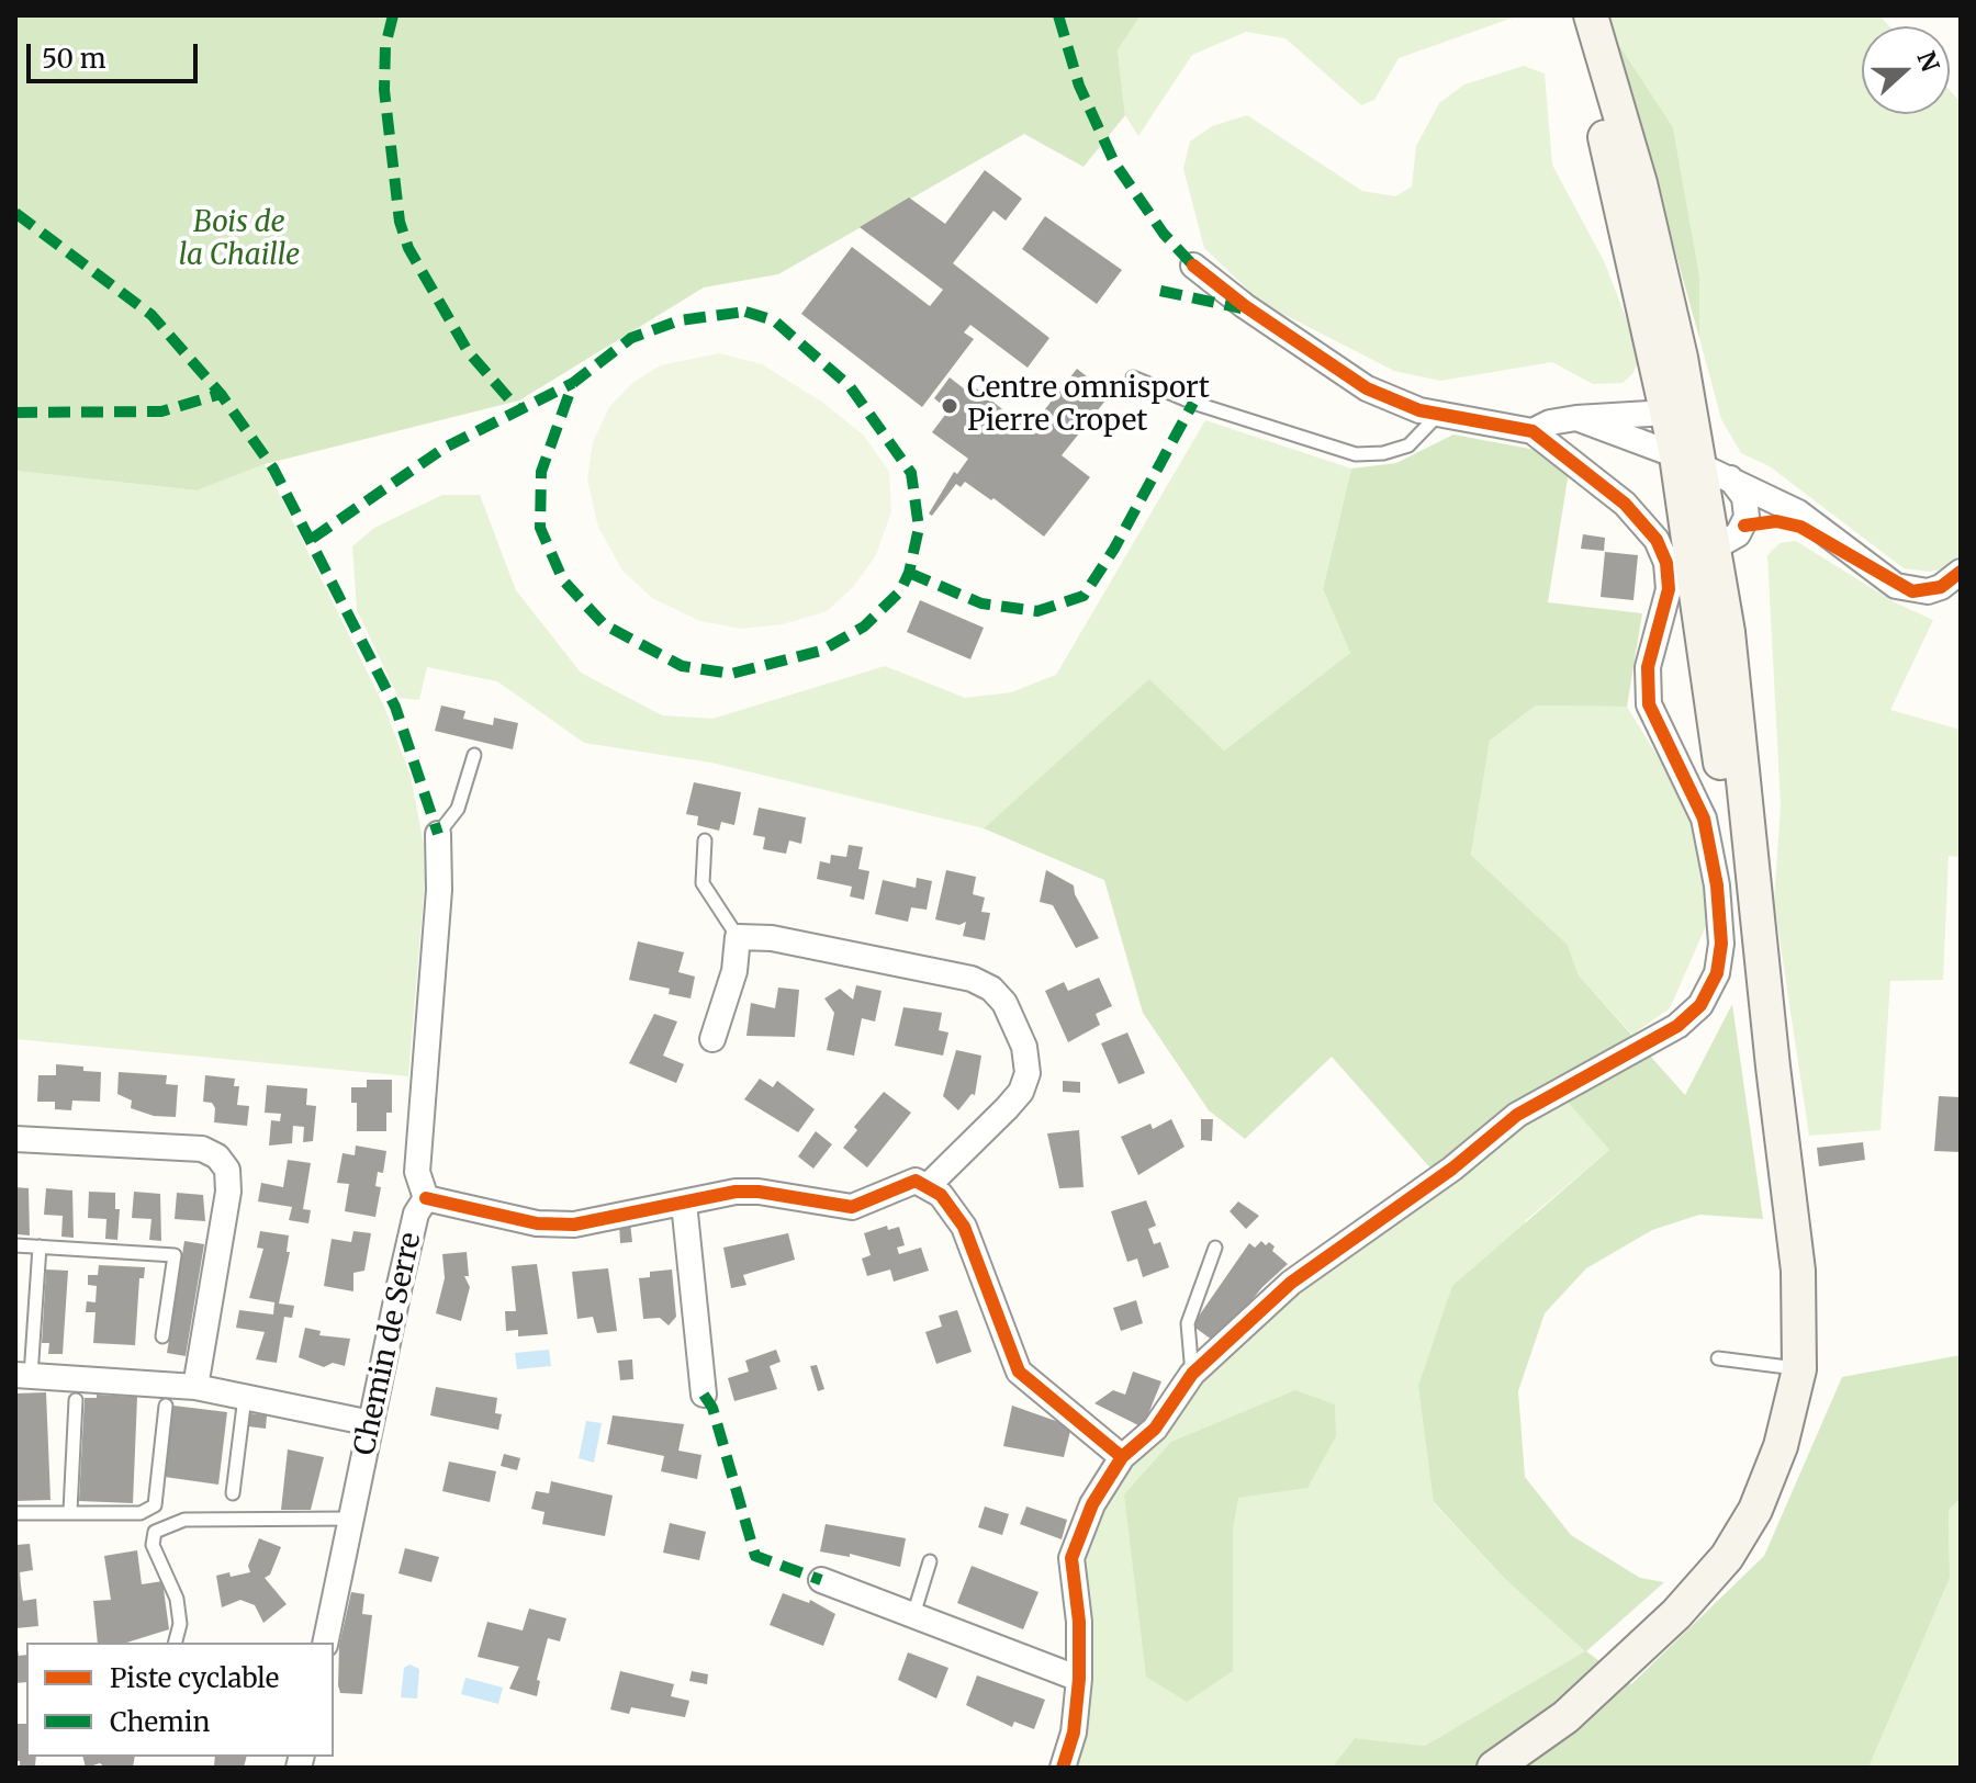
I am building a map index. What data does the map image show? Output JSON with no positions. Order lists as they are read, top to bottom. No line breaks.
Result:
{"streets":{"street":["Chemin de Serre"]},"parks":["Bois de la Chaille"],"places":["Centre omnisport Pierre Cropet"],"legend":["Piste cyclable","Chemin"],"scale_bar":"50 m","north":"right"}
